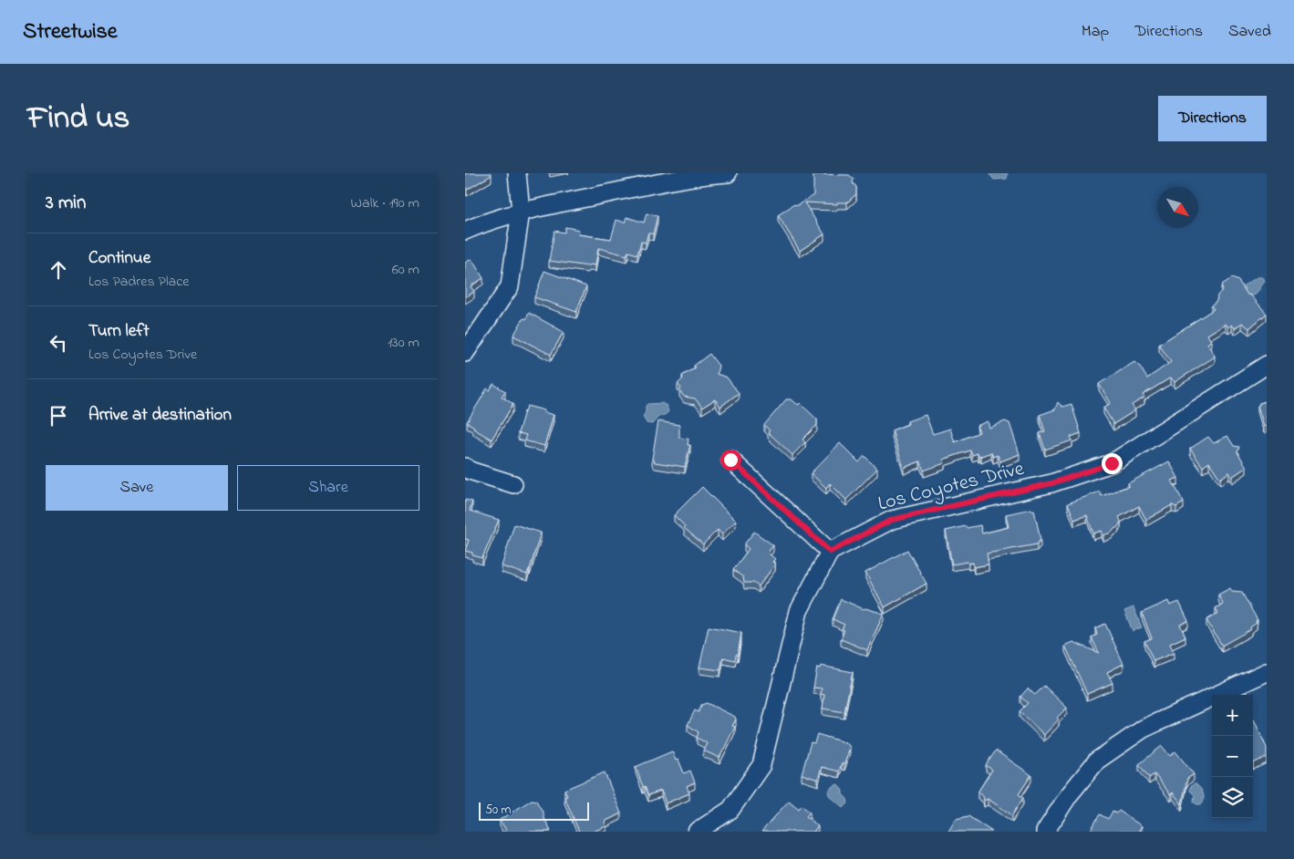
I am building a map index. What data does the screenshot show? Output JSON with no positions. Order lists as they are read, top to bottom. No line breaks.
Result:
{"streets":{"street":["Los Coyotes Drive"]},"scale_bar":"50 m","north":"bottom right","page":{"header":"Streetwise","nav":["Map","Directions","Saved"],"title":"Find us","buttons":["Directions",["Save","Share"]],"heading":["3 min","Walk · 190 m"],"list":[["Continue","Los Padres Place","60 m"],["Turn left","Los Coyotes Drive","130 m"],"Arrive at destination"],"map_buttons":["+","−"],"scale":"50 m"}}
